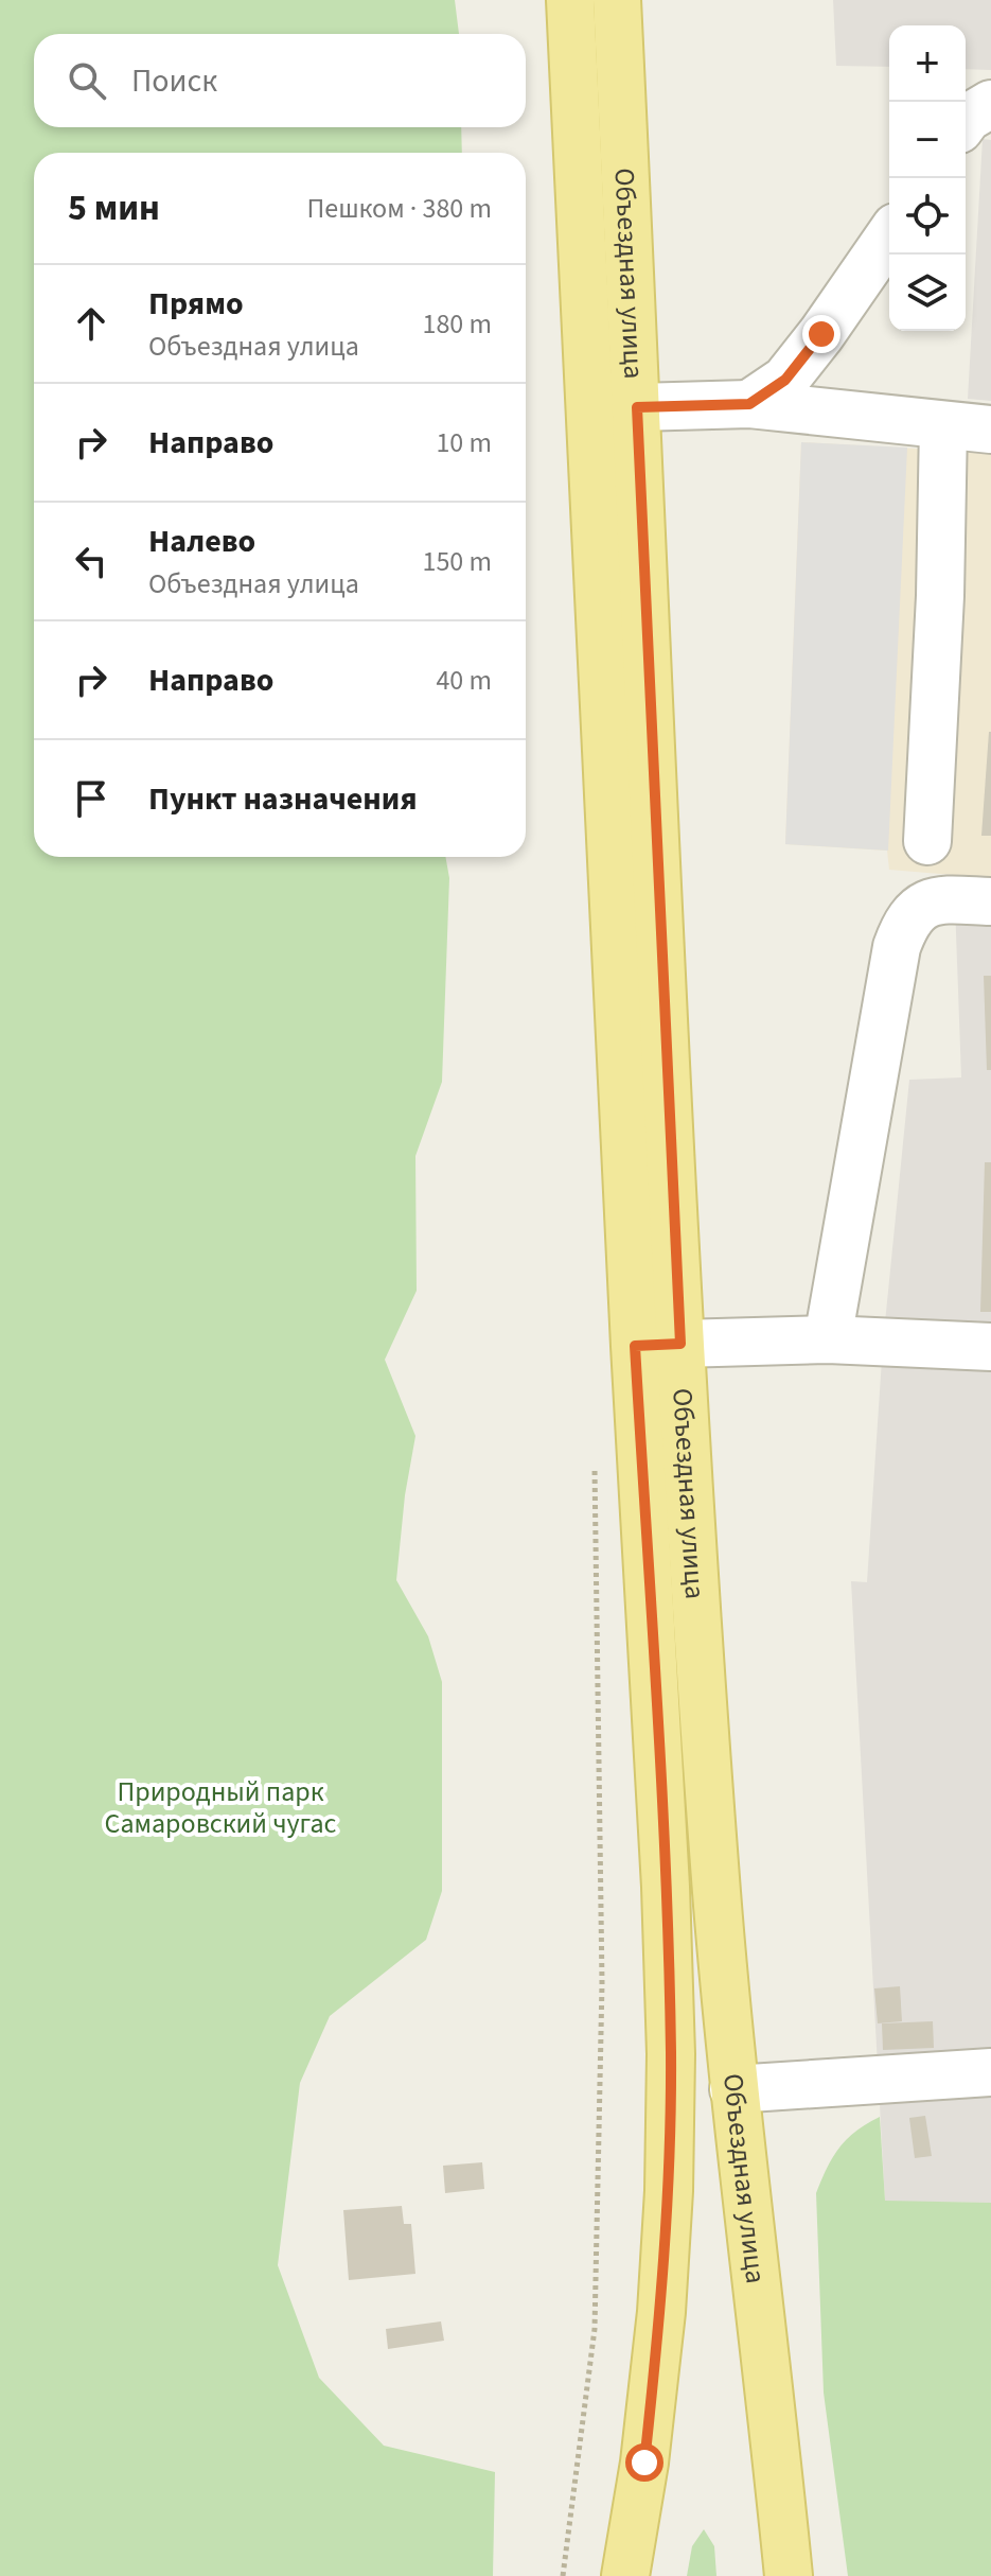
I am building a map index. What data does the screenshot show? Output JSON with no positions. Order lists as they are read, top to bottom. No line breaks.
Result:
{"streets":{"main road":["Объездная улица"]},"parks":["Природный парк Самаровский чугас"],"page":{"map_buttons":["+","−"],"search":"Поиск","heading":["5 мин","Пешком · 380 m"],"list":[["Прямо","Объездная улица","180 m"],["Направо","10 m"],["Налево","Объездная улица","150 m"],["Направо","40 m"],"Пункт назначения"]}}
